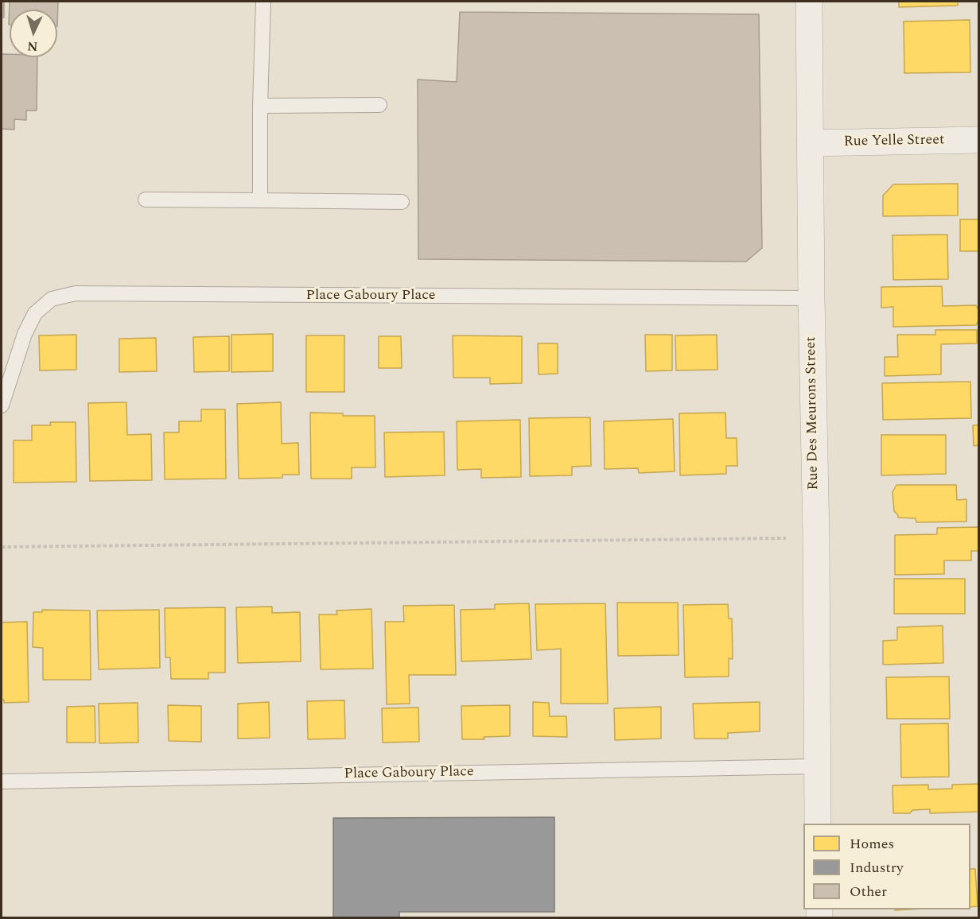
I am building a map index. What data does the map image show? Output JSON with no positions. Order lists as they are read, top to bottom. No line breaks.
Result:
{"streets":{"street":["Rue Yelle Street","Rue Des Meurons Street"],"lane":["Place Gaboury Place"]},"crossings":[["Rue Yelle Street","Rue Des Meurons Street"],["Place Gaboury Place","Rue Des Meurons Street"]],"legend":["Homes","Industry","Other"],"north":"bottom"}
